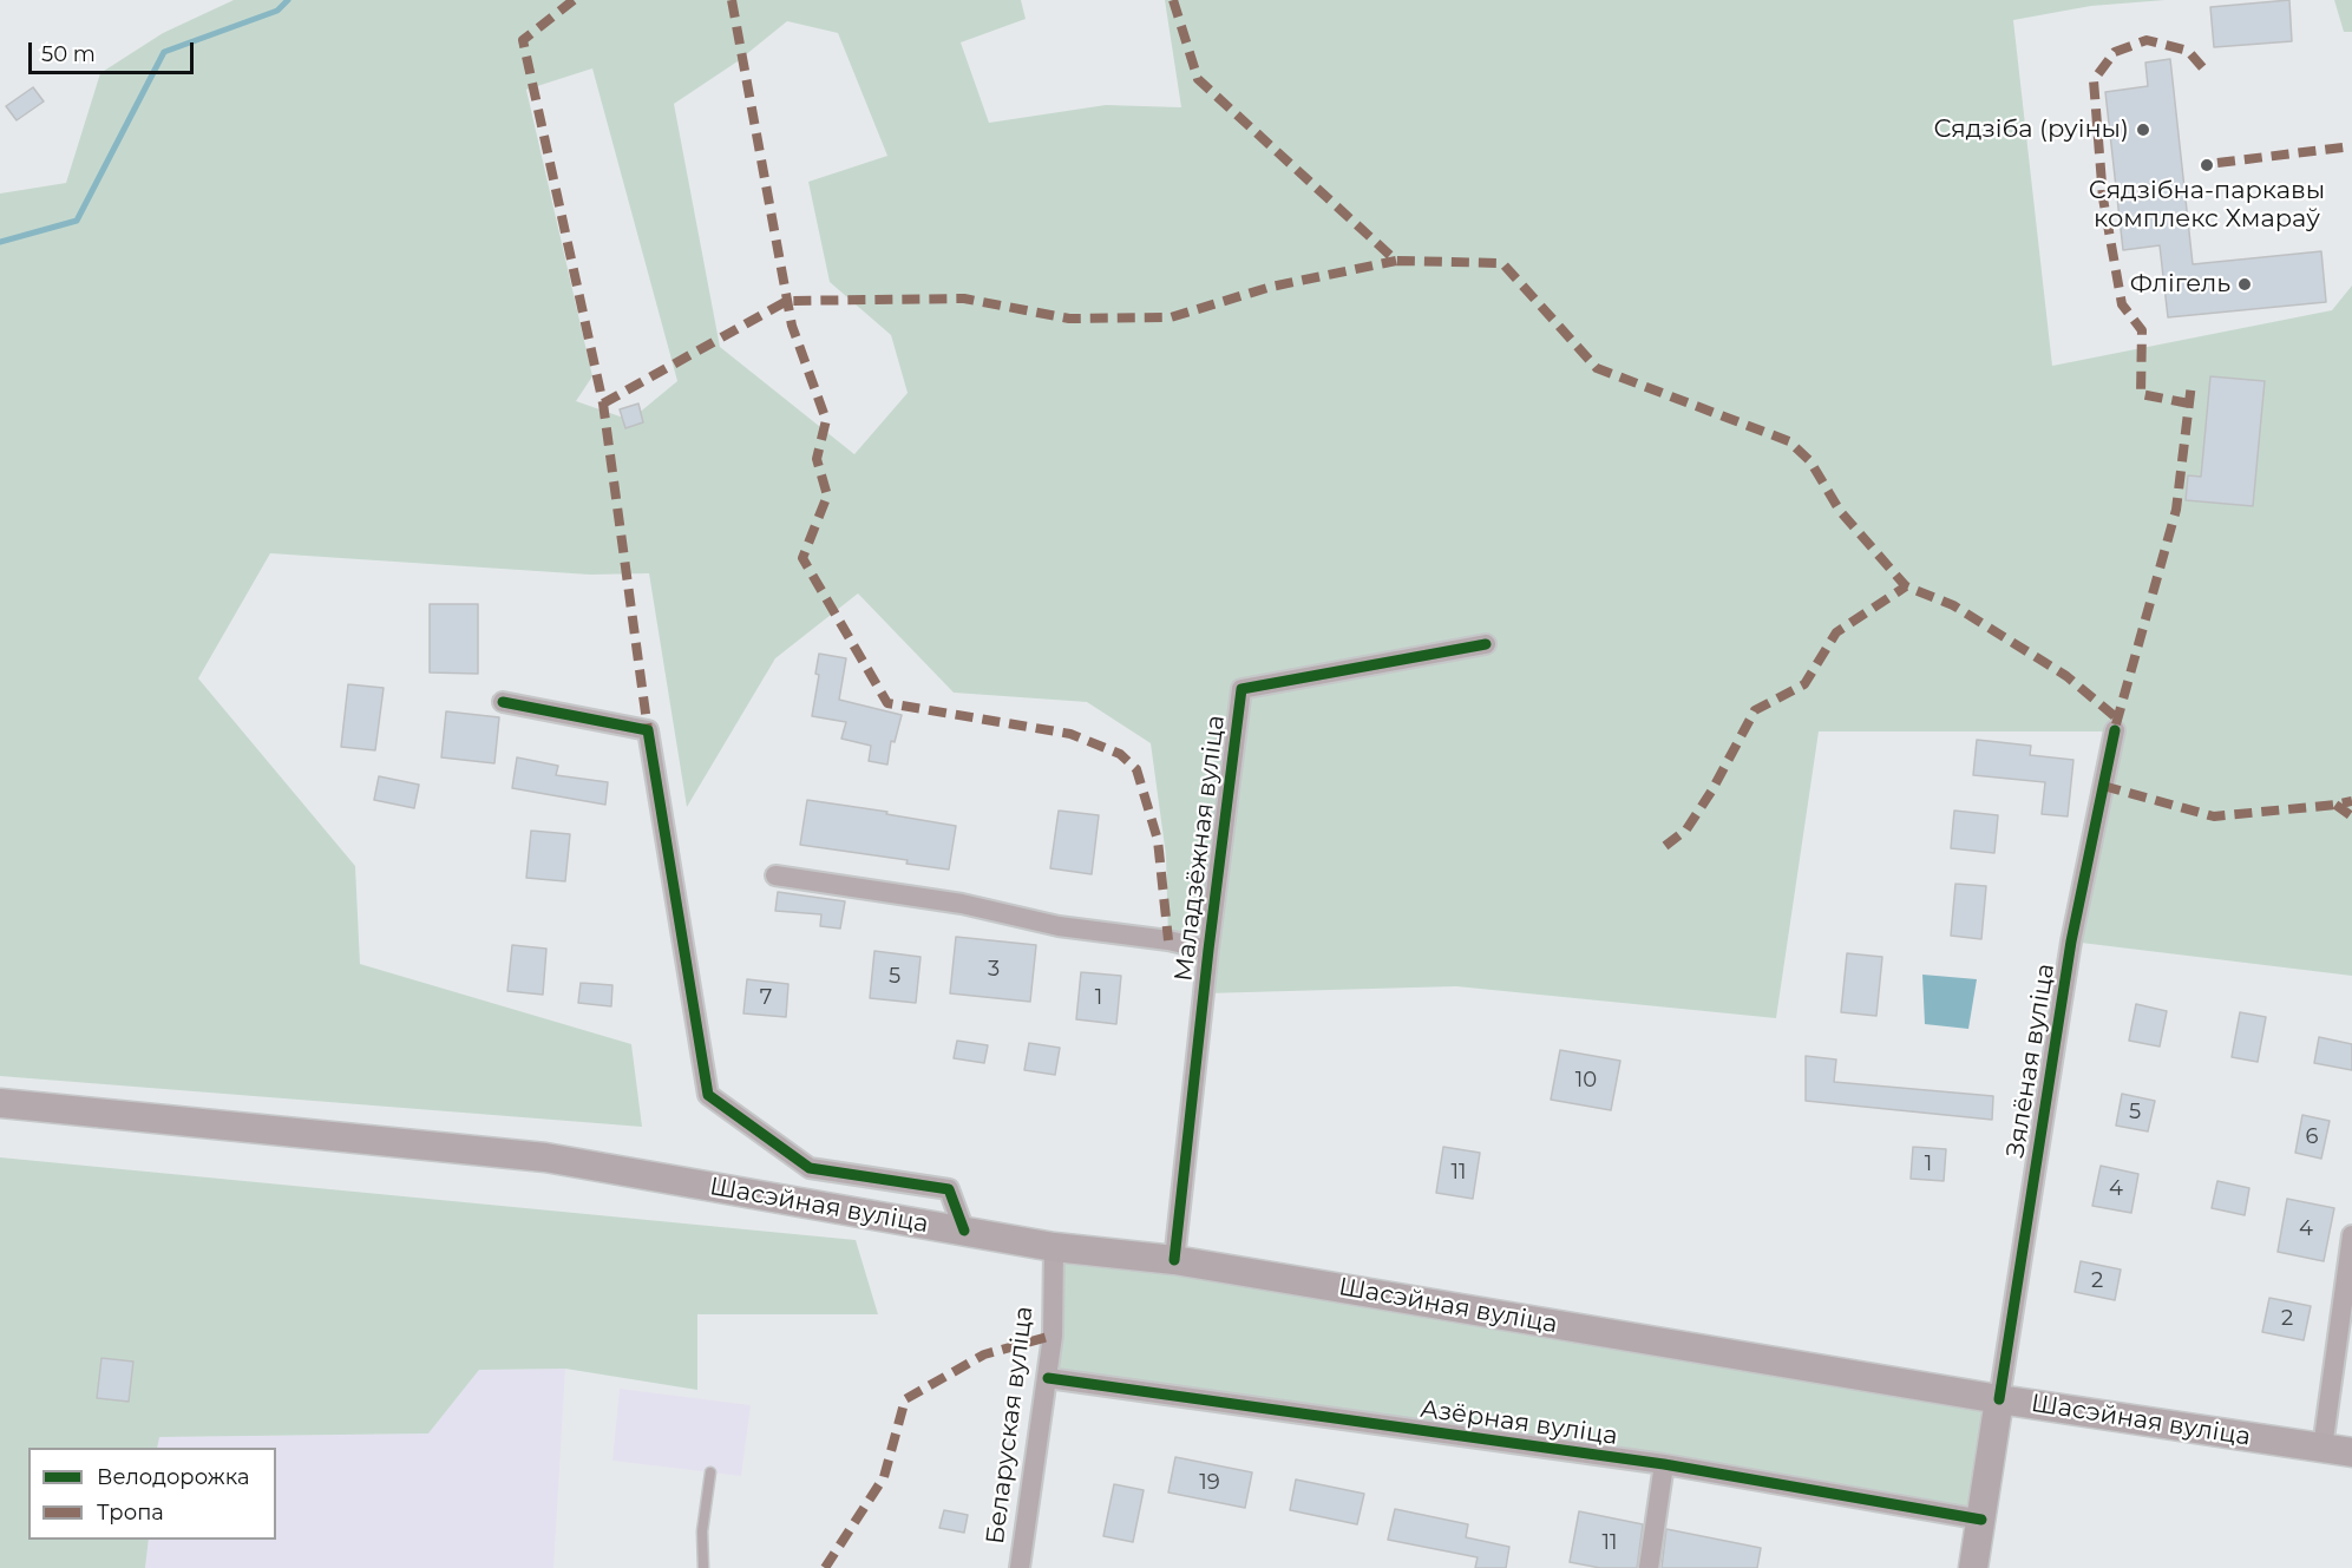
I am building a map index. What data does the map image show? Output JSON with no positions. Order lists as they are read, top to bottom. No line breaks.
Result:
{"streets":{"main road":["Шасэйная вуліца"],"street":["Маладзёжная вуліца","Зялёная вуліца","Азёрная вуліца","Беларуская вуліца"]},"crossings":[["Маладзёжная вуліца","Шасэйная вуліца"],["Зялёная вуліца","Шасэйная вуліца"],["Шасэйная вуліца","Беларуская вуліца"],["Азёрная вуліца","Беларуская вуліца"]],"places":["Сядзіба (руіны)","Сядзібна-паркавы комплекс Хмараў","Флігель"],"house_numbers":["3","5","7","1","10","5","6","1","11","4","4","2","2","19","11"],"legend":["Велодорожка","Тропа"],"scale_bar":"50 m"}
